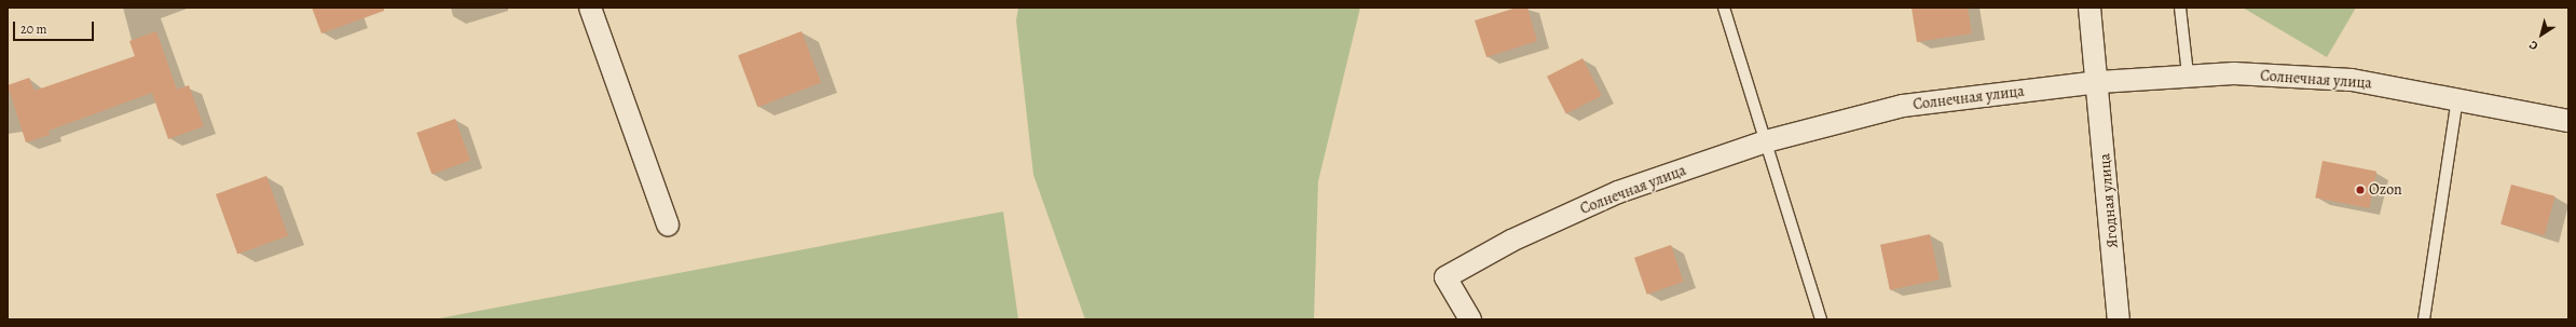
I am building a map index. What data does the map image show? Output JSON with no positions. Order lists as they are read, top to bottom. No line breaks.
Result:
{"streets":{"street":["Солнечная улица","Ягодная улица"]},"crossings":[["Солнечная улица","Ягодная улица"]],"places":["Ozon"],"scale_bar":"20 m","north":"bottom left"}
